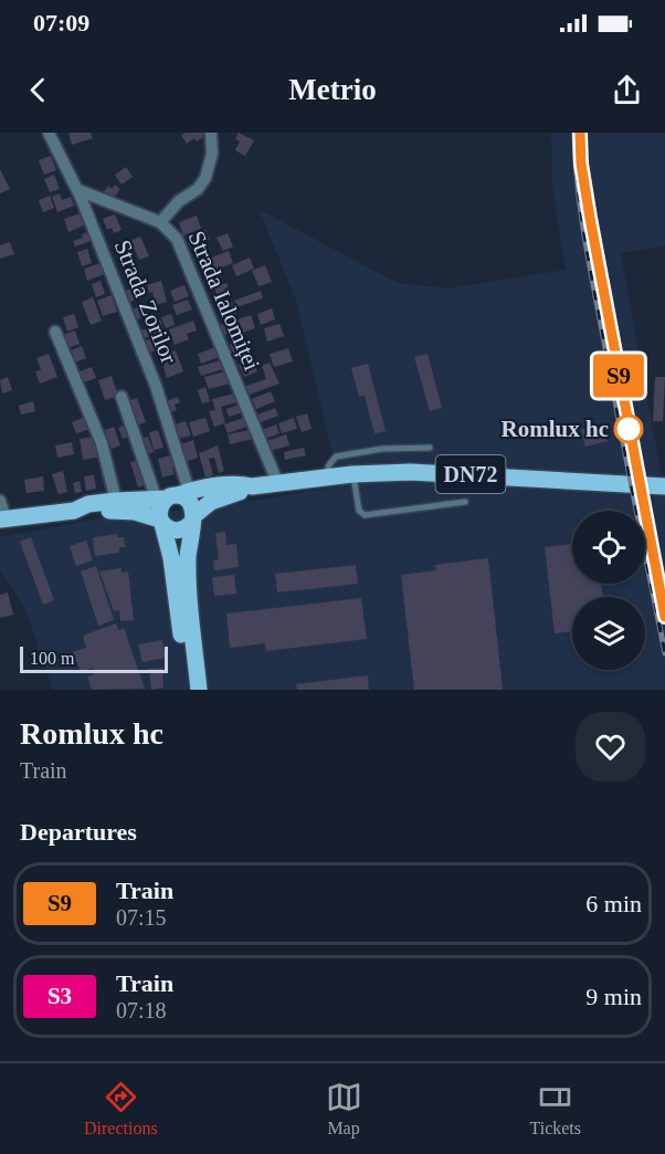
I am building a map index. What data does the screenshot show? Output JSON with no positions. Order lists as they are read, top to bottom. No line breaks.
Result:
{"streets":{"main road":["DN72"],"street":["Strada Ialomiței","Strada Zorilor"]},"crossings":[["Strada Ialomiței","Strada Zorilor"],["Strada Ialomiței","DN72"],["Strada Zorilor","DN72"]],"places":["Romlux hc"],"scale_bar":"100 m","page":{"status":"07:09","header":"Metrio","on_map":"S9","scale":"100 m","heading":[["Romlux hc","Train"],"Departures"],"list":[{"mark":"S9","name":"Train","note":"07:15","value":"6 min"},{"mark":"S3","name":"Train","note":"07:18","value":"9 min"}],"tabs":["Directions","Map","Tickets"]}}
